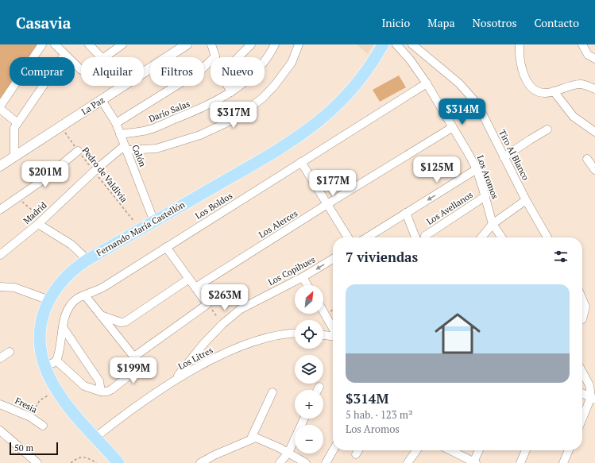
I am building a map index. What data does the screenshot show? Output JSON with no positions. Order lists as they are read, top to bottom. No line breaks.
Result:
{"streets":{"main road":["Fernando María Castellón"],"street":["La Paz","Darío Salas","Tiro Al Blanco","Colón","Los Aromos","Los Boldos","Los Avellanos","Madrid","Los Alerces","Los Copihues","Los Litres","Fresia"],"path":["Pedro de Valdivia"]},"crossings":[["La Paz","Colón"],["La Paz","Pedro de Valdivia"],["Darío Salas","Colón"],["Colón","Madrid"],["Colón","Fernando María Castellón"],["Pedro de Valdivia","Madrid"],["Pedro de Valdivia","Fernando María Castellón"],["Los Aromos","Los Boldos"],["Los Aromos","Los Avellanos"],["Los Aromos","Los Alerces"],["Fernando María Castellón","Los Litres"],["Los Copihues","Los Litres"]],"scale_bar":"50 m","north":"top right","page":{"header":"Casavia","nav":["Inicio","Mapa","Nosotros","Contacto"],"chip":["Comprar","Alquilar","Filtros","Nuevo"],"price":["$314M","$317M","$125M","$201M","$177M","$263M","$199M"],"heading":"7 viviendas","list":[{"name":"$314M","note":"5 hab. · 123 m² · Los Aromos"}],"map_buttons":["+","−"],"scale":"50 m"}}
